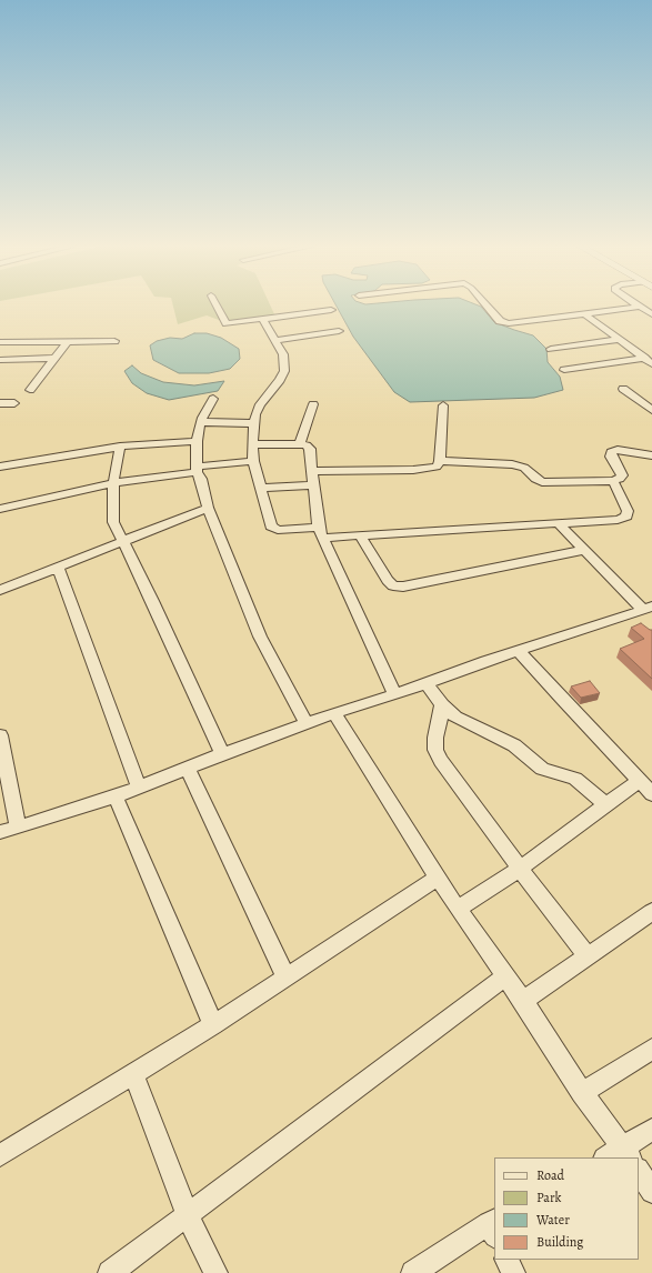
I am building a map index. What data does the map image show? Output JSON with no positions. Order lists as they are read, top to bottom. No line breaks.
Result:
{"legend":["Road","Park","Water","Building"]}
